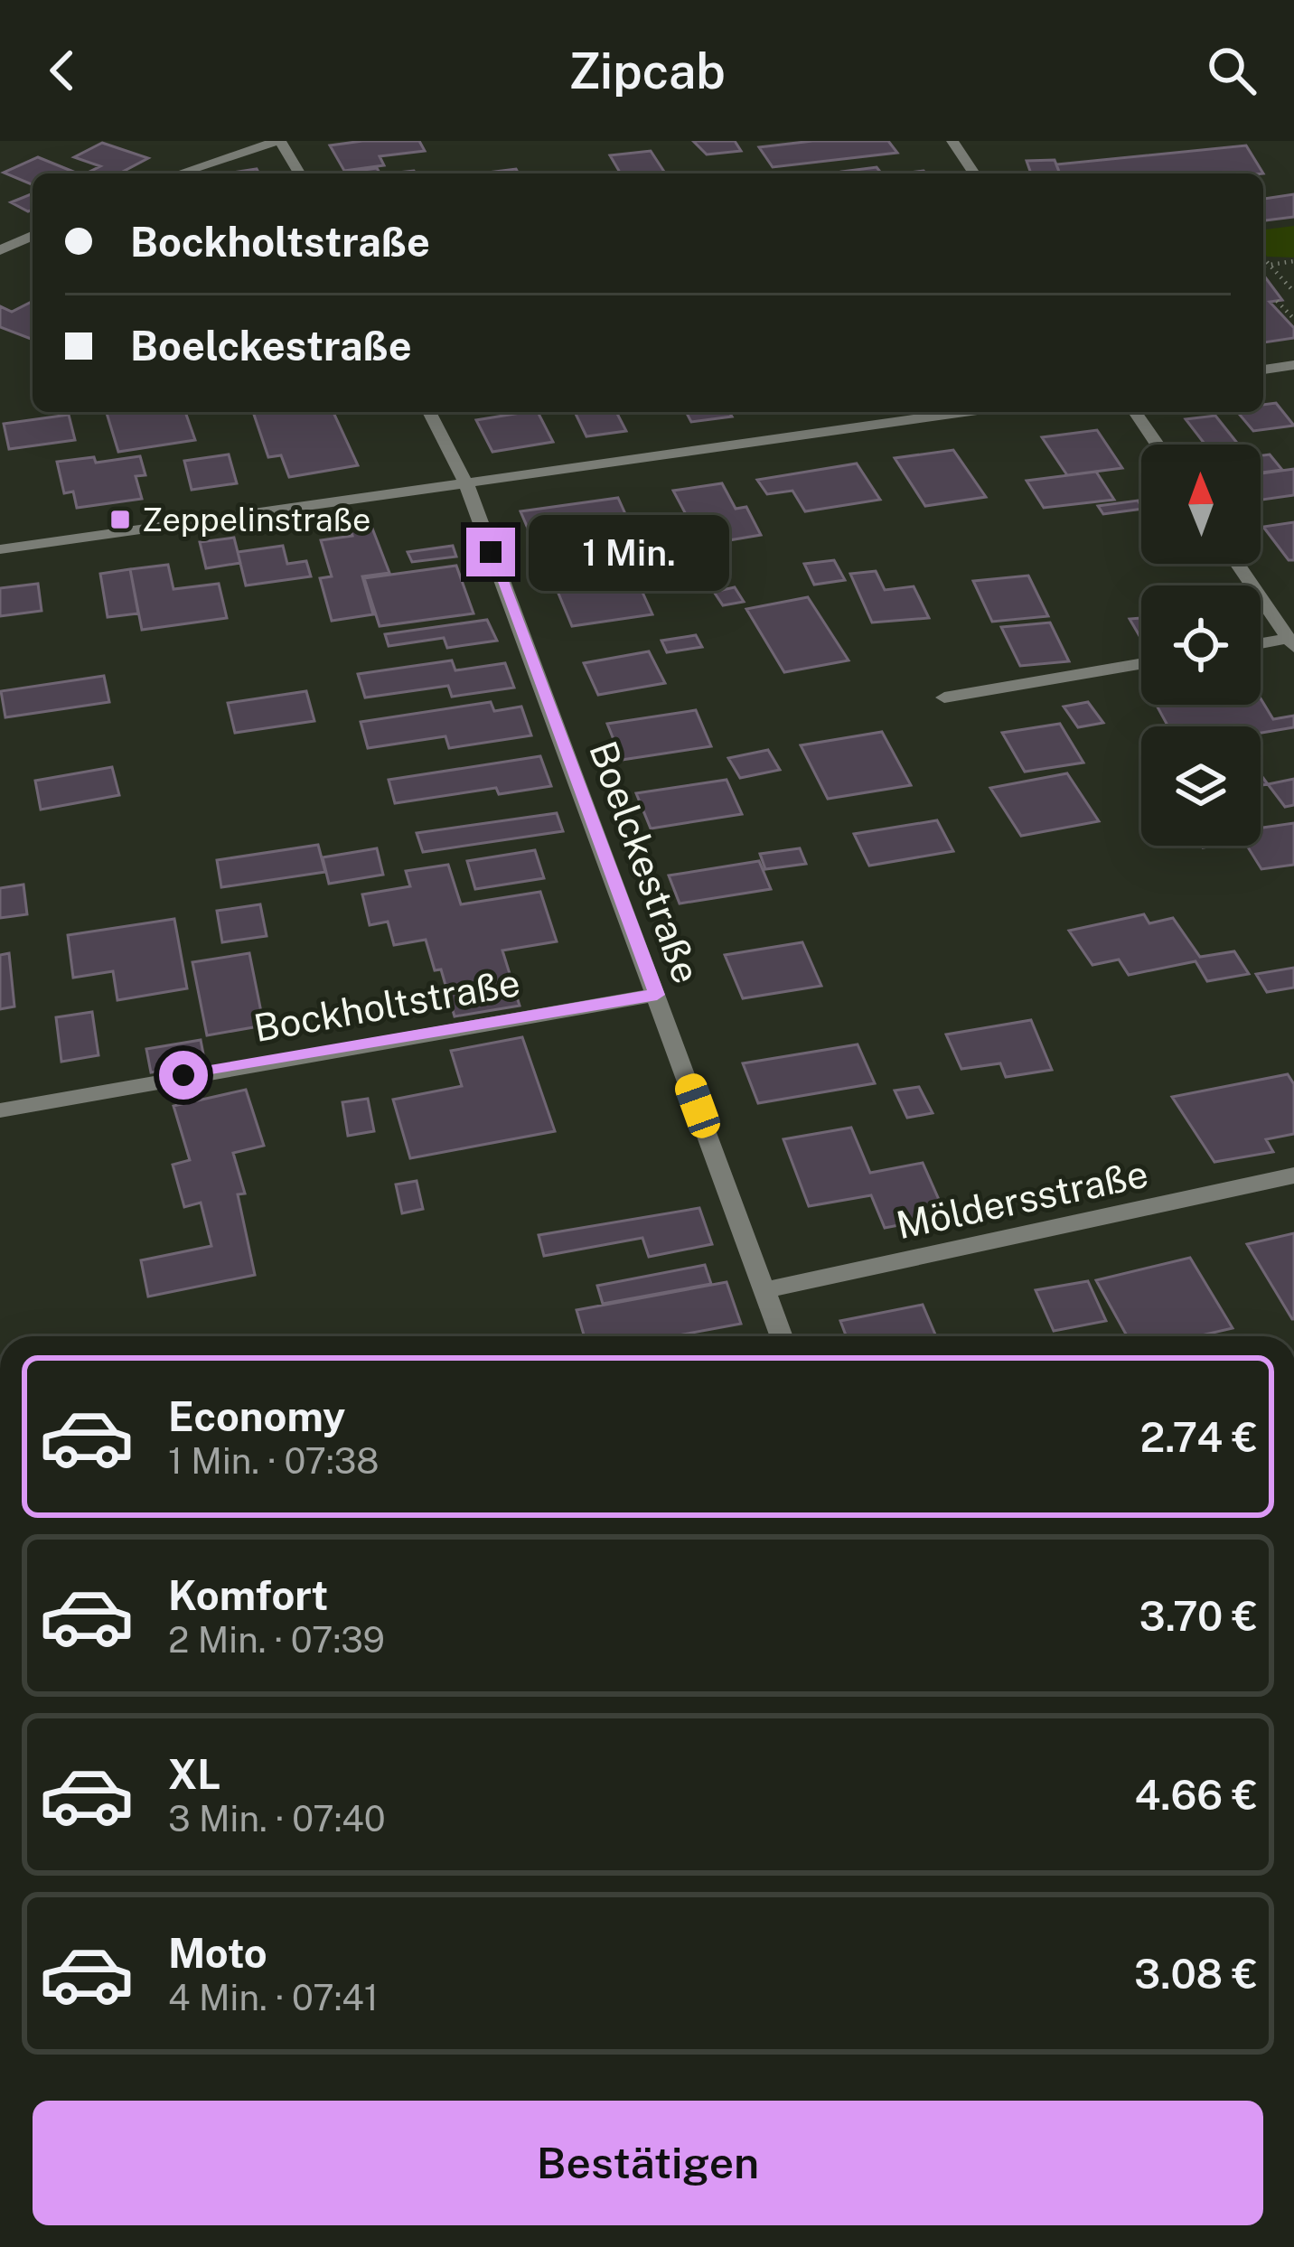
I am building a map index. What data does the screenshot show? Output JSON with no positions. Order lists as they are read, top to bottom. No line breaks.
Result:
{"streets":{"street":["Boelckestraße","Bockholtstraße","Möldersstraße"]},"crossings":[["Boelckestraße","Bockholtstraße"],["Boelckestraße","Möldersstraße"]],"places":{"transit":["Zeppelinstraße"]},"north":"top","page":{"header":"Zipcab","banner":["Bockholtstraße","Boelckestraße"],"bubble":"1 Min.","list":[{"name":"Economy","note":"1 Min. · 07:38","value":"2.74 €"},{"name":"Komfort","note":"2 Min. · 07:39","value":"3.70 €"},{"name":"XL","note":"3 Min. · 07:40","value":"4.66 €"},{"name":"Moto","note":"4 Min. · 07:41","value":"3.08 €"}],"buttons":"Bestätigen"}}
